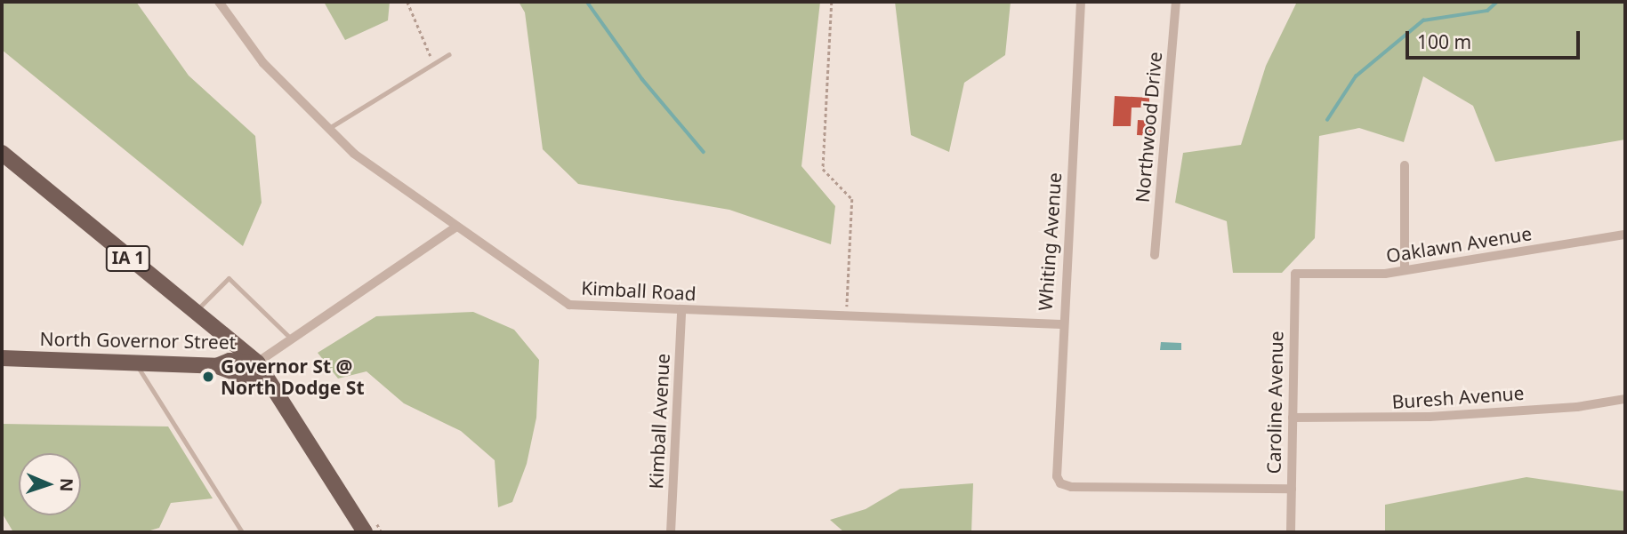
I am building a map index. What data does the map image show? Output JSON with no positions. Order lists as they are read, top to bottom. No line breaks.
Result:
{"streets":{"main road":["IA 1","North Governor Street"],"street":["Northwood Drive","Whiting Avenue","Oaklawn Avenue","Kimball Road","Buresh Avenue","Caroline Avenue","Kimball Avenue"]},"crossings":[["Whiting Avenue","Kimball Road"],["Whiting Avenue","Caroline Avenue"],["Oaklawn Avenue","Caroline Avenue"],["IA 1","North Governor Street"],["Kimball Road","North Governor Street"],["Kimball Road","Kimball Avenue"],["Buresh Avenue","Caroline Avenue"]],"places":["Governor St @ North Dodge St"],"scale_bar":"100 m","north":"right"}
